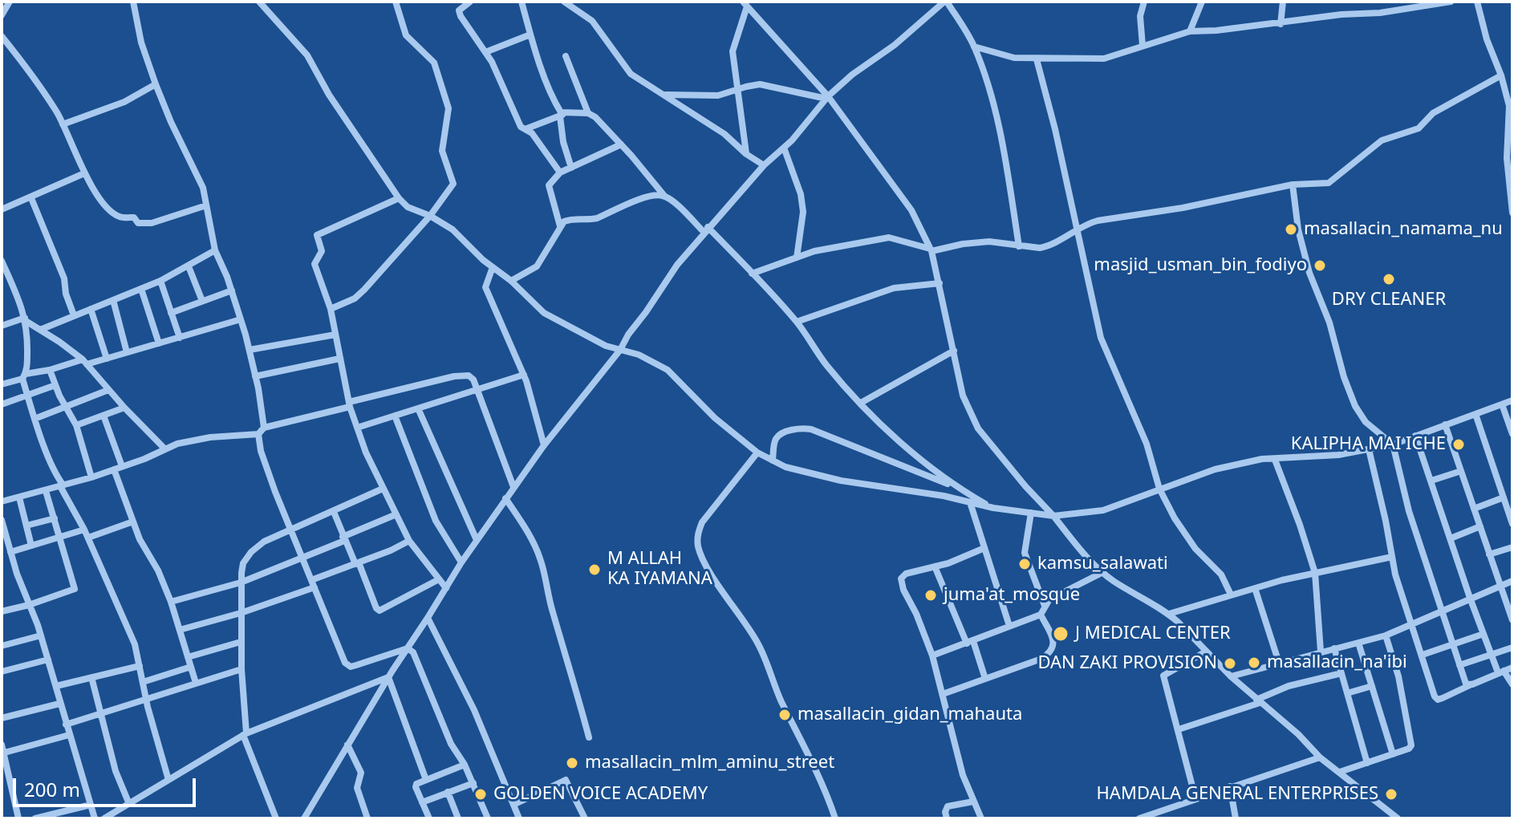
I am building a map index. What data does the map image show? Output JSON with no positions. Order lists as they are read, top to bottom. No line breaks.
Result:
{"places":["masallacin_namama_nu","masjid_usman_bin_fodiyo","DRY CLEANER","KALIPHA MAI ICHE","kamsu_salawati","M ALLAH KA IYAMANA","juma'at_mosque","J MEDICAL CENTER","masallacin_na'ibi","DAN ZAKI PROVISION","masallacin_gidan_mahauta","masallacin_mlm_aminu_street","GOLDEN VOICE ACADEMY","HAMDALA GENERAL ENTERPRISES"],"scale_bar":"200 m"}
